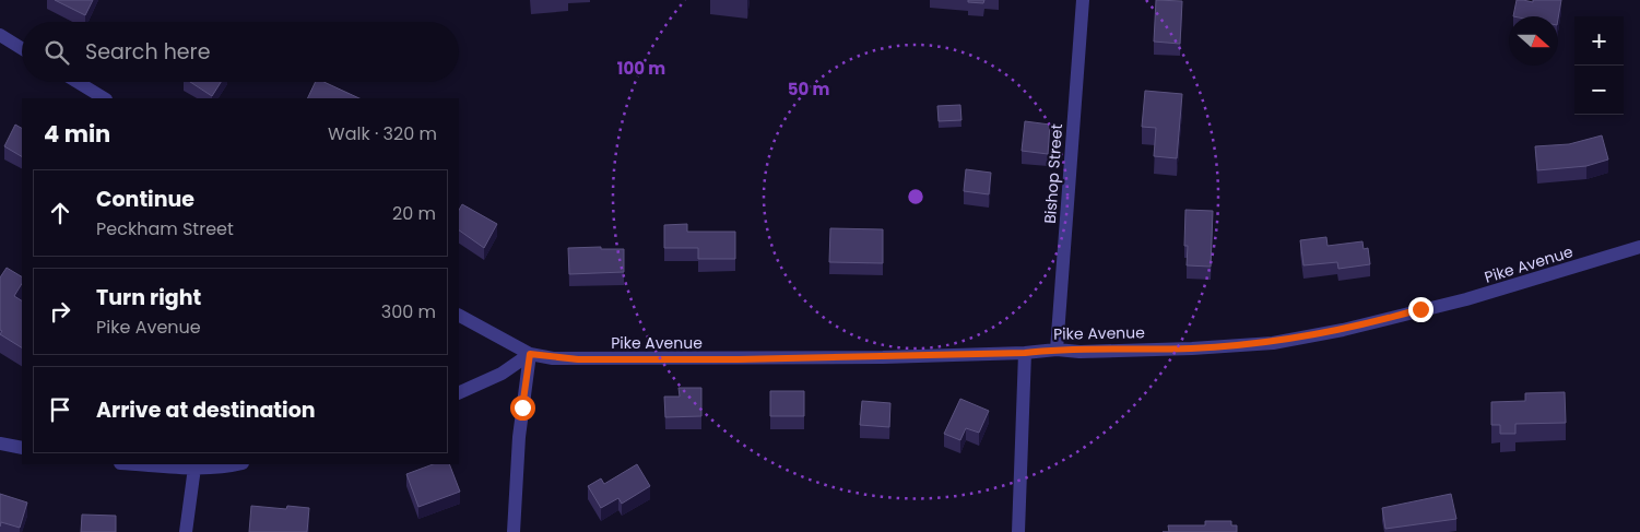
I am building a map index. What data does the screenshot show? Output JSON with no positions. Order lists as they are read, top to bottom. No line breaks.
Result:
{"streets":{"street":["Bishop Street","Pike Avenue"]},"crossings":[["Bishop Street","Pike Avenue"]],"north":"right","page":{"map_buttons":["+","−"],"search":"Search here","heading":["4 min","Walk · 320 m"],"list":[["Continue","Peckham Street","20 m"],["Turn right","Pike Avenue","300 m"],"Arrive at destination"]},"rings":["100 m","50 m"]}
